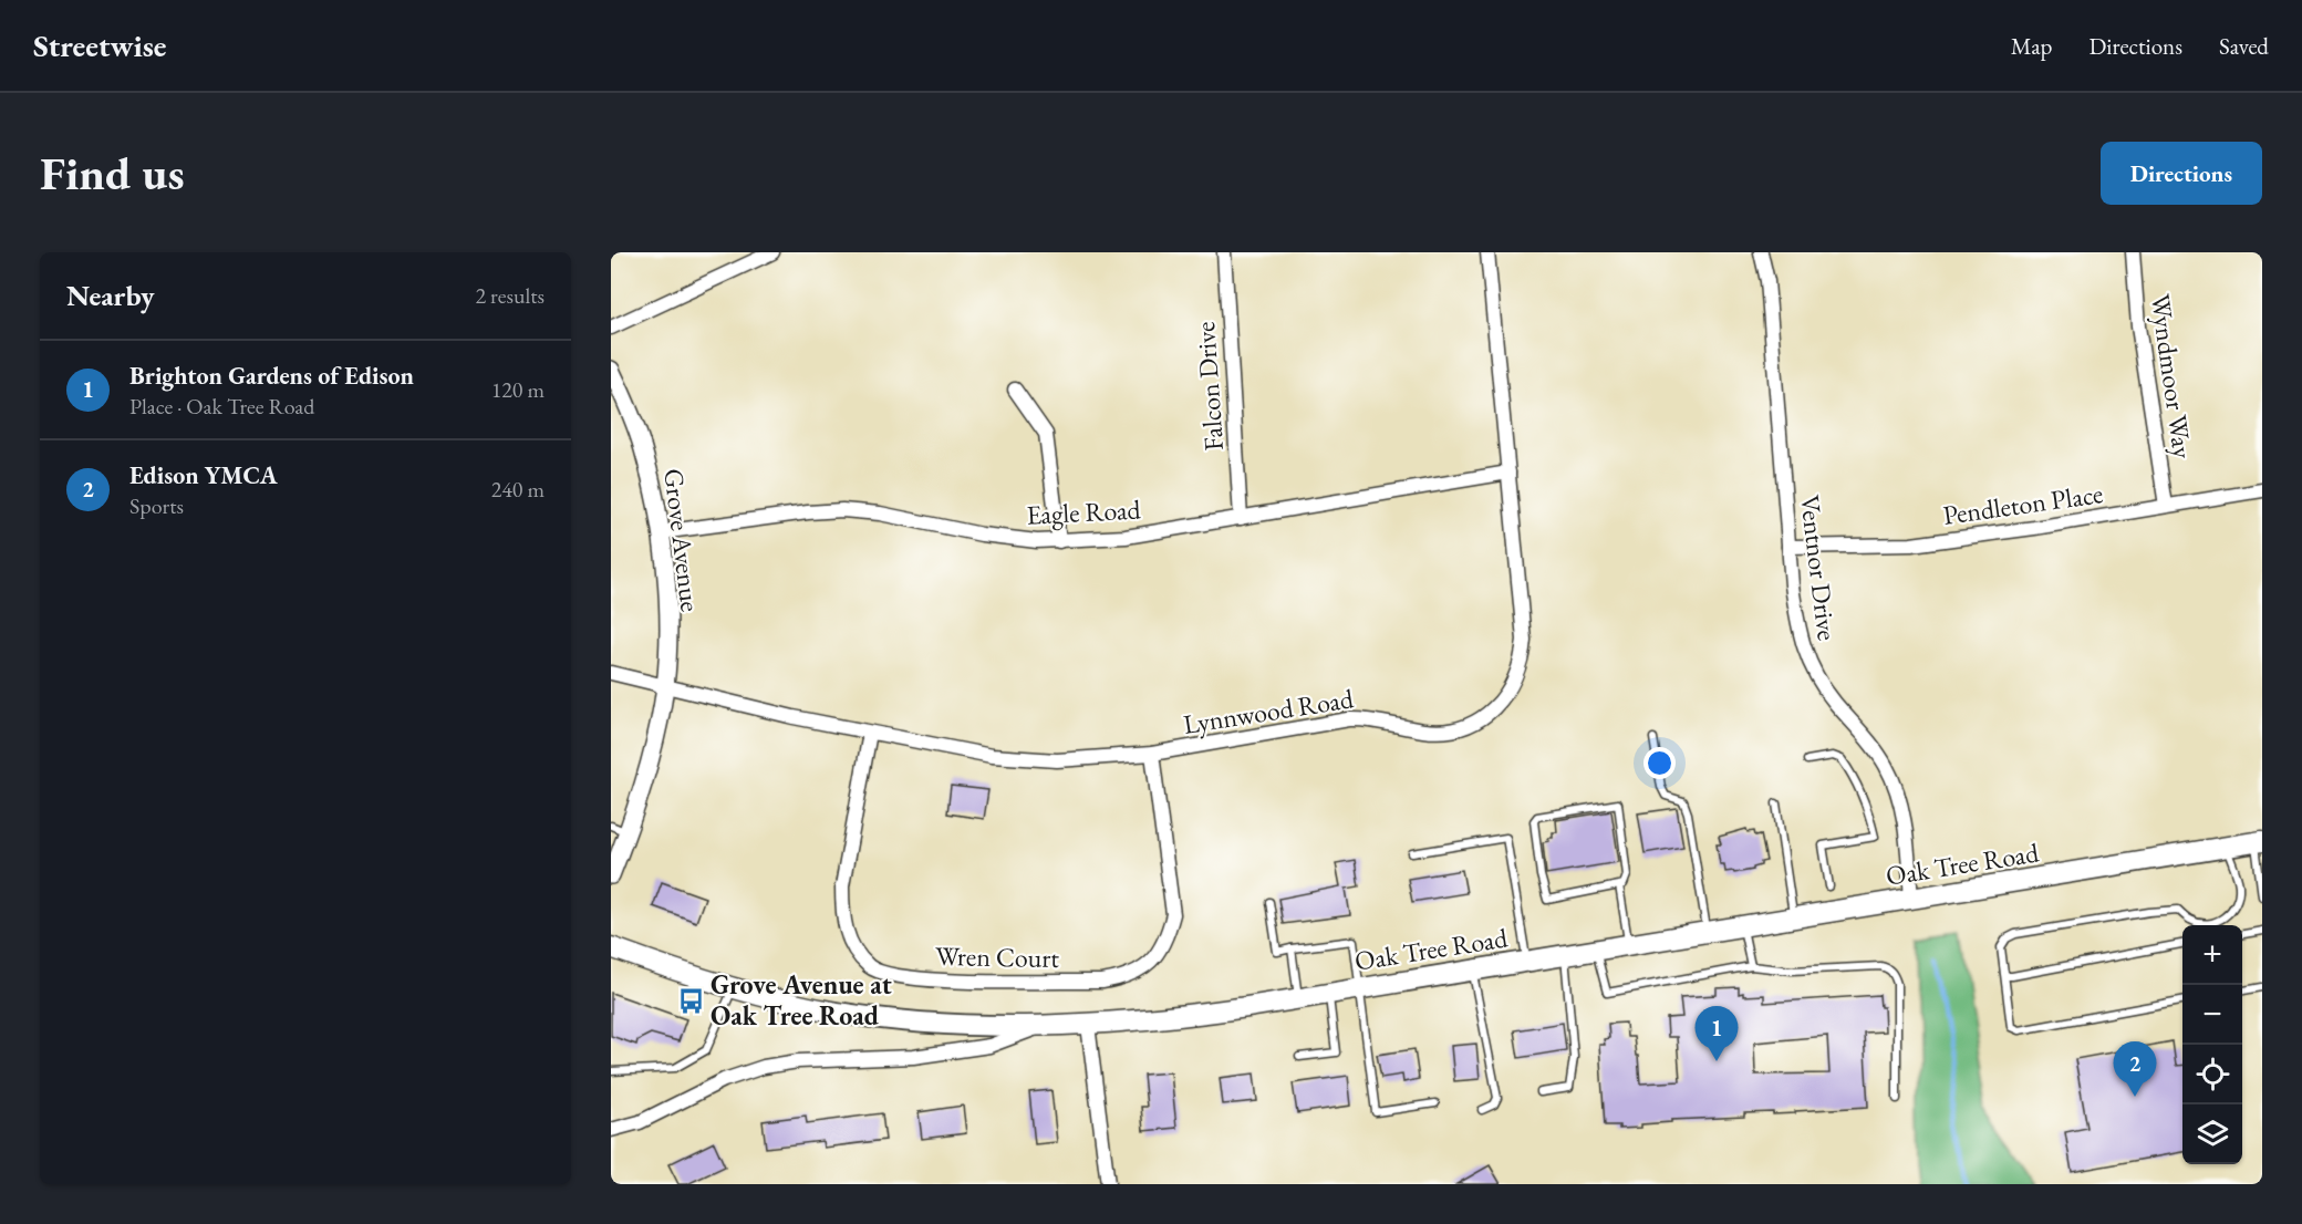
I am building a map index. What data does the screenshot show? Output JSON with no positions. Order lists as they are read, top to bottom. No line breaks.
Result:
{"streets":{"main road":["Oak Tree Road"],"street":["Wyndmoor Way","Falcon Drive","Pendleton Place","Eagle Road","Grove Avenue","Ventnor Drive","Lynnwood Road","Wren Court"]},"crossings":[["Wyndmoor Way","Pendleton Place"],["Falcon Drive","Eagle Road"],["Pendleton Place","Ventnor Drive"],["Eagle Road","Grove Avenue"],["Eagle Road","Lynnwood Road"],["Grove Avenue","Lynnwood Road"],["Ventnor Drive","Oak Tree Road"],["Lynnwood Road","Wren Court"]],"places":{"bus stop":["Grove Avenue at Oak Tree Road"]},"page":{"header":"Streetwise","nav":["Map","Directions","Saved"],"buttons":"Directions","title":"Find us","heading":["Nearby","2 results"],"list":[{"mark":"1","name":"Brighton Gardens of Edison","note":"Place · Oak Tree Road","value":"120 m"},{"mark":"2","name":"Edison YMCA","note":"Sports","value":"240 m"}],"map_buttons":["+","−"],"pins":["1","2"]}}
